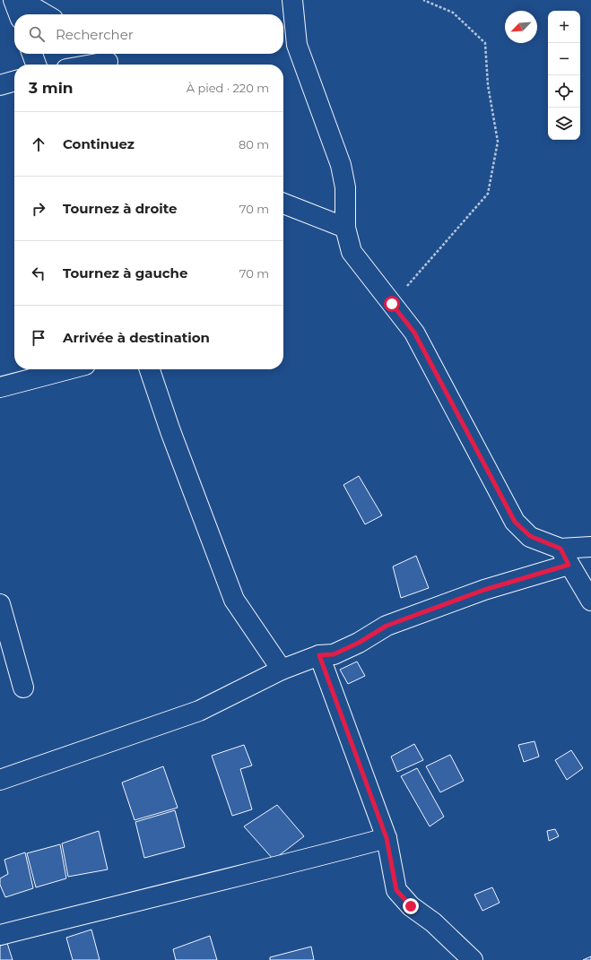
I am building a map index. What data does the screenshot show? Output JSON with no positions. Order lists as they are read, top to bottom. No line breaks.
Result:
{"north":"bottom left","page":{"map_buttons":["+","−"],"search":"Rechercher","heading":["3 min","À pied · 220 m"],"list":[["Continuez","80 m"],["Tournez à droite","70 m"],["Tournez à gauche","70 m"],"Arrivée à destination"]}}
